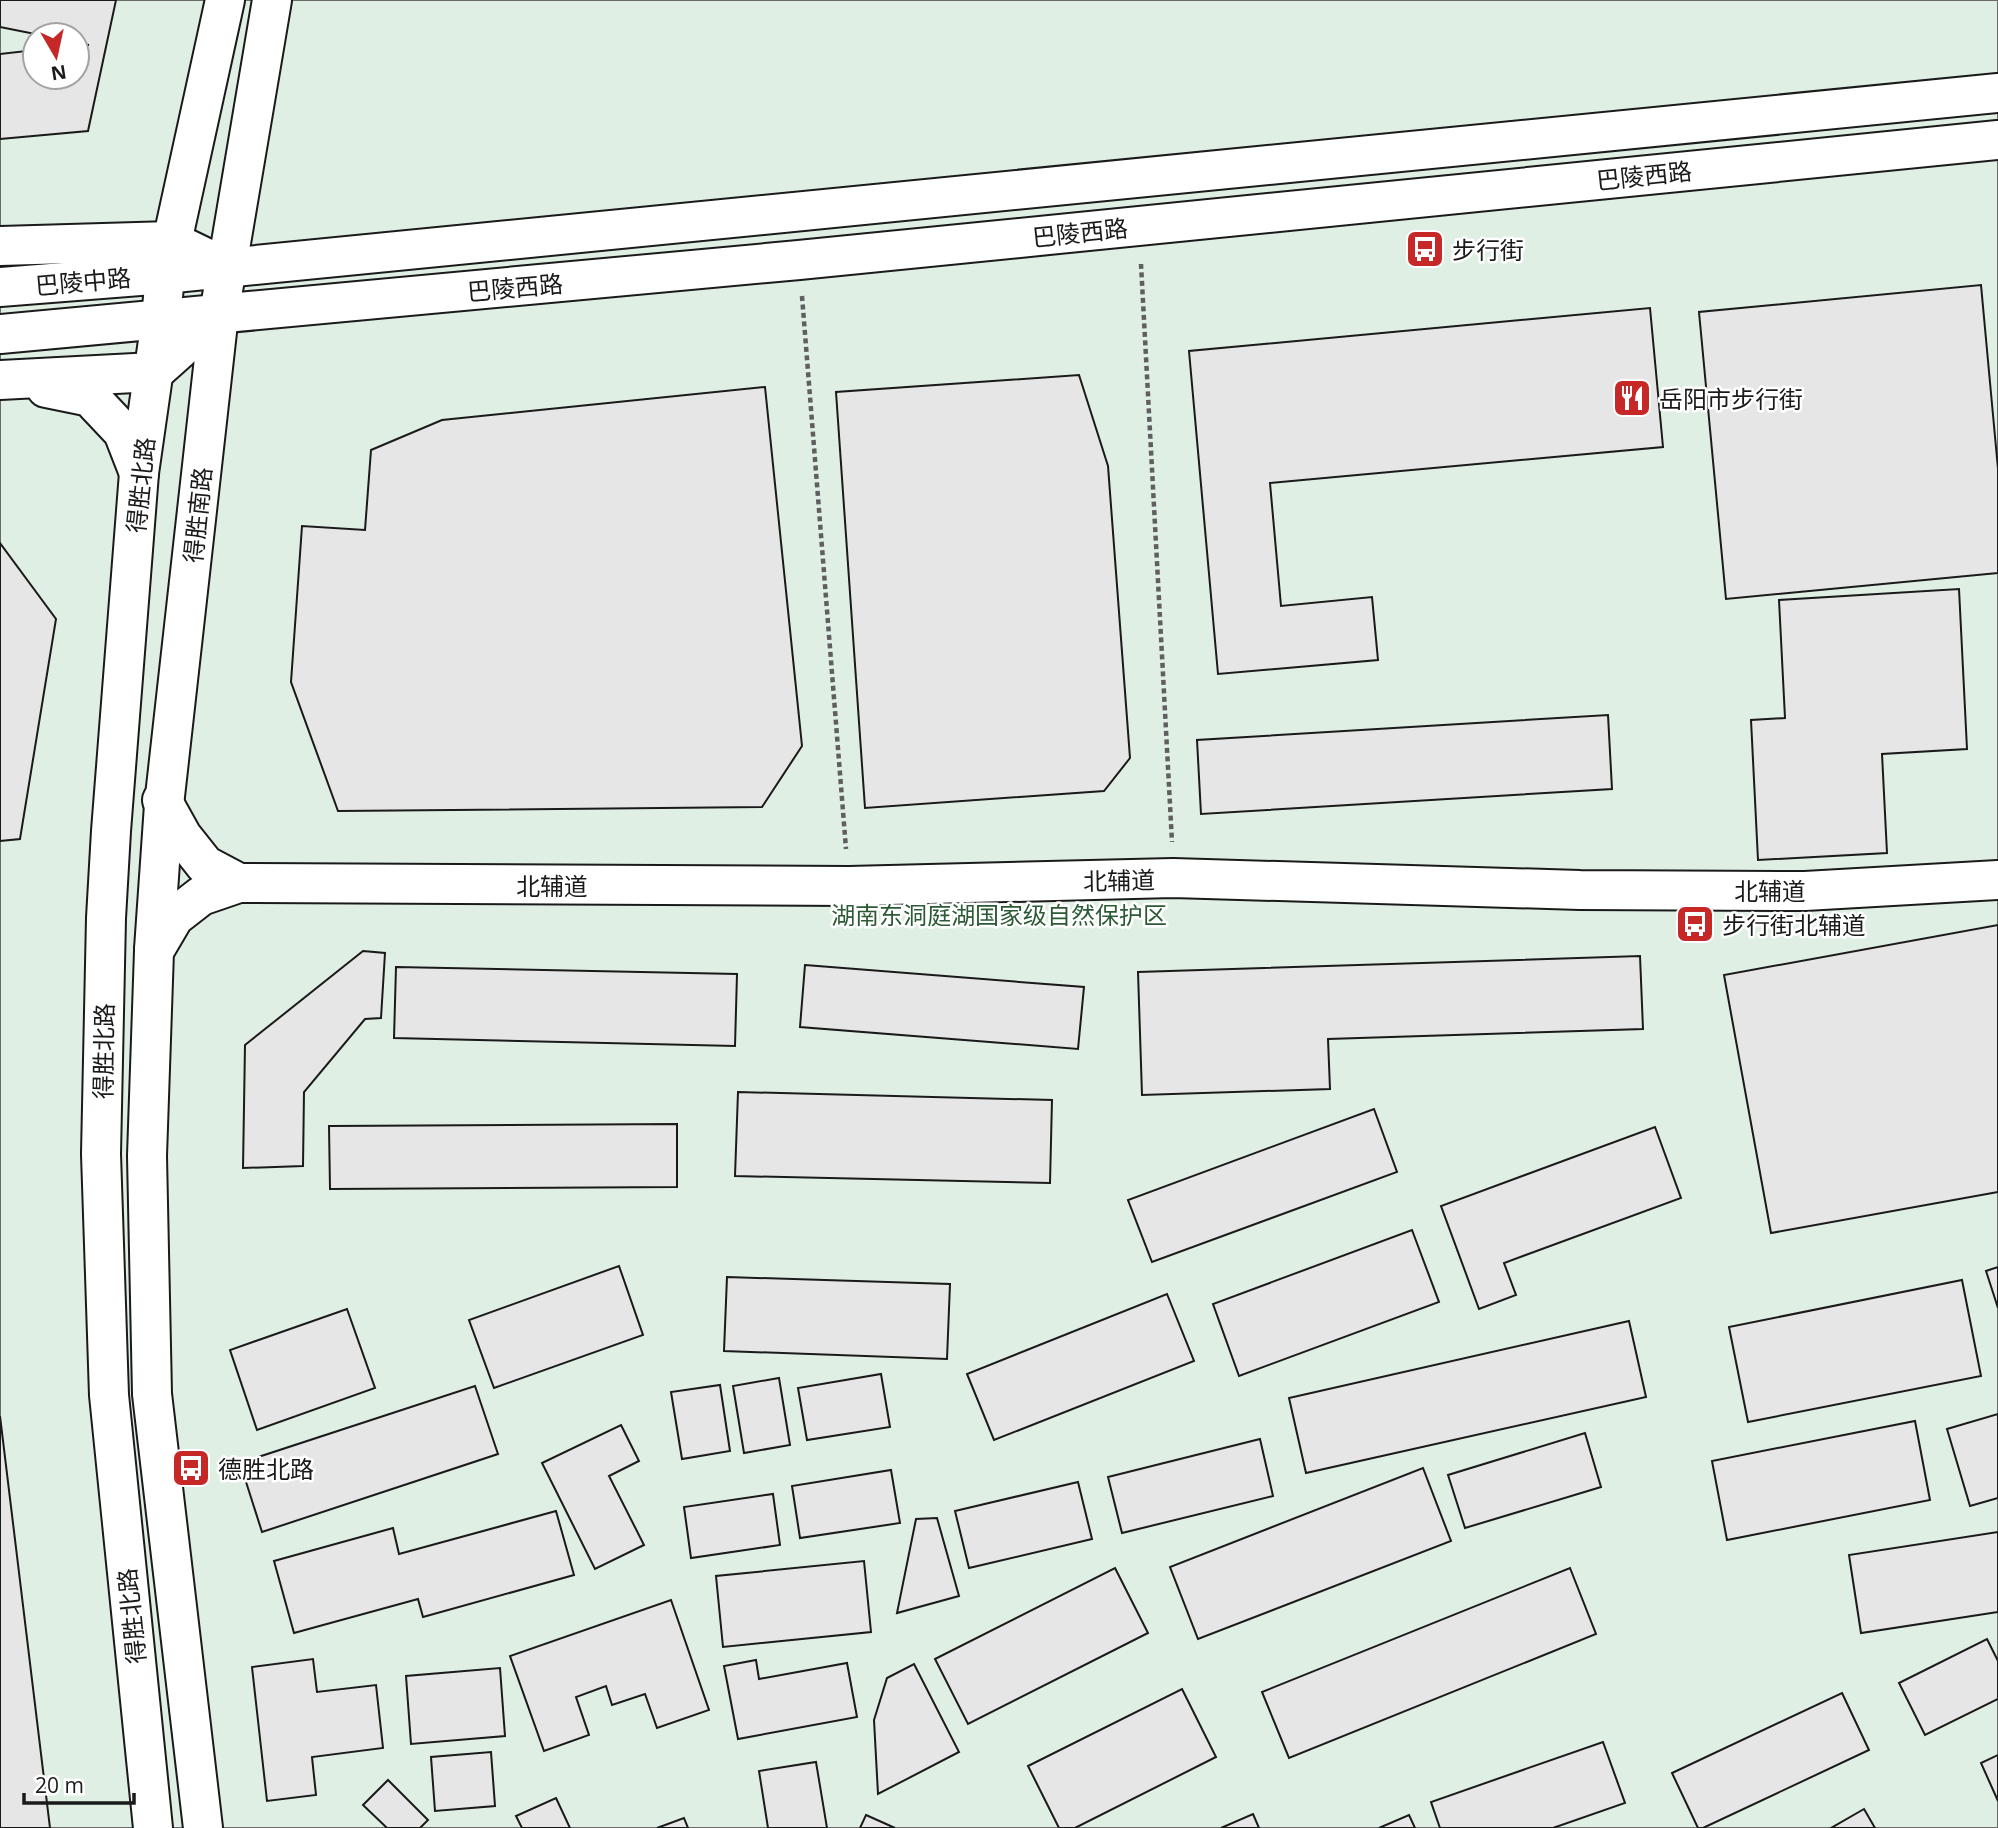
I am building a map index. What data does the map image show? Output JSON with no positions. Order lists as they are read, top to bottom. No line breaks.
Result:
{"streets":{"main road":["巴陵西路","巴陵中路","得胜北路","得胜南路","北辅道"]},"crossings":[["巴陵西路","巴陵中路"],["巴陵西路","得胜北路"],["巴陵西路","得胜南路"],["巴陵中路","得胜北路"]],"parks":["湖南东洞庭湖国家级自然保护区"],"places":{"bus stop":["步行街","步行街北辅道","德胜北路"],"restaurant":["岳阳市步行街"]},"scale_bar":"20 m","north":"bottom"}
